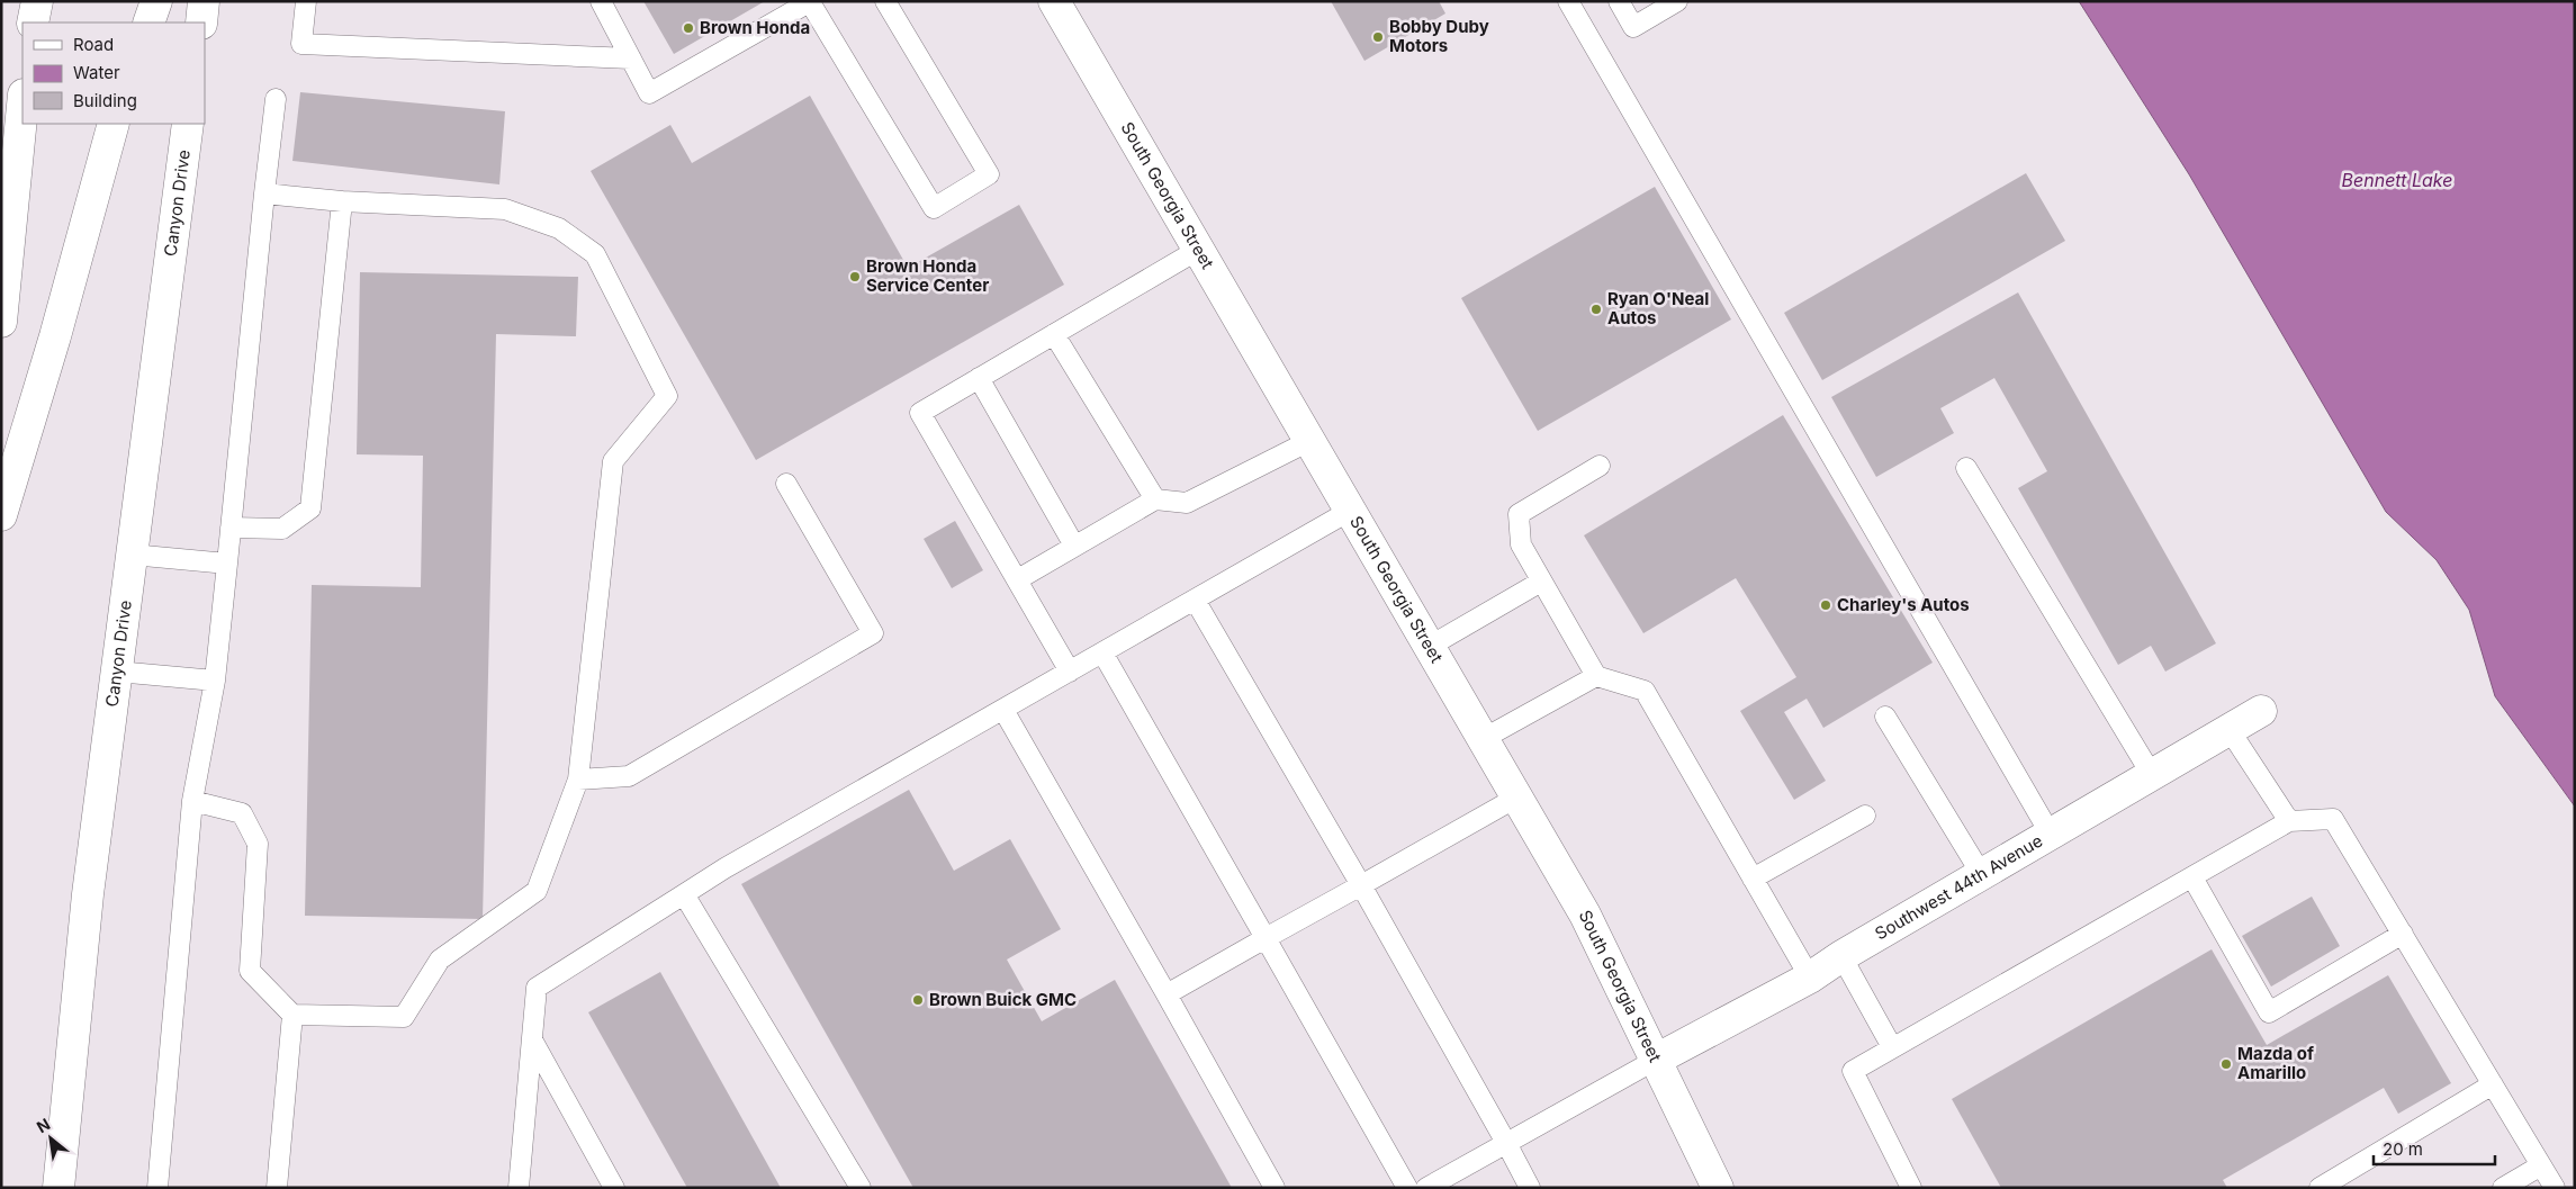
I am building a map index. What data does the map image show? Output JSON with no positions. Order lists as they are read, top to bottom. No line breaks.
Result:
{"streets":{"main road":["South Georgia Street","Canyon Drive","Southwest 44th Avenue"]},"crossings":[["South Georgia Street","Southwest 44th Avenue"]],"water":["Bennett Lake"],"places":["Brown Honda","Bobby Duby Motors","Brown Honda Service Center","Ryan O'Neal Autos","Charley's Autos","Brown Buick GMC","Mazda of Amarillo"],"legend":["Road","Water","Building"],"scale_bar":"20 m","north":"top left"}
